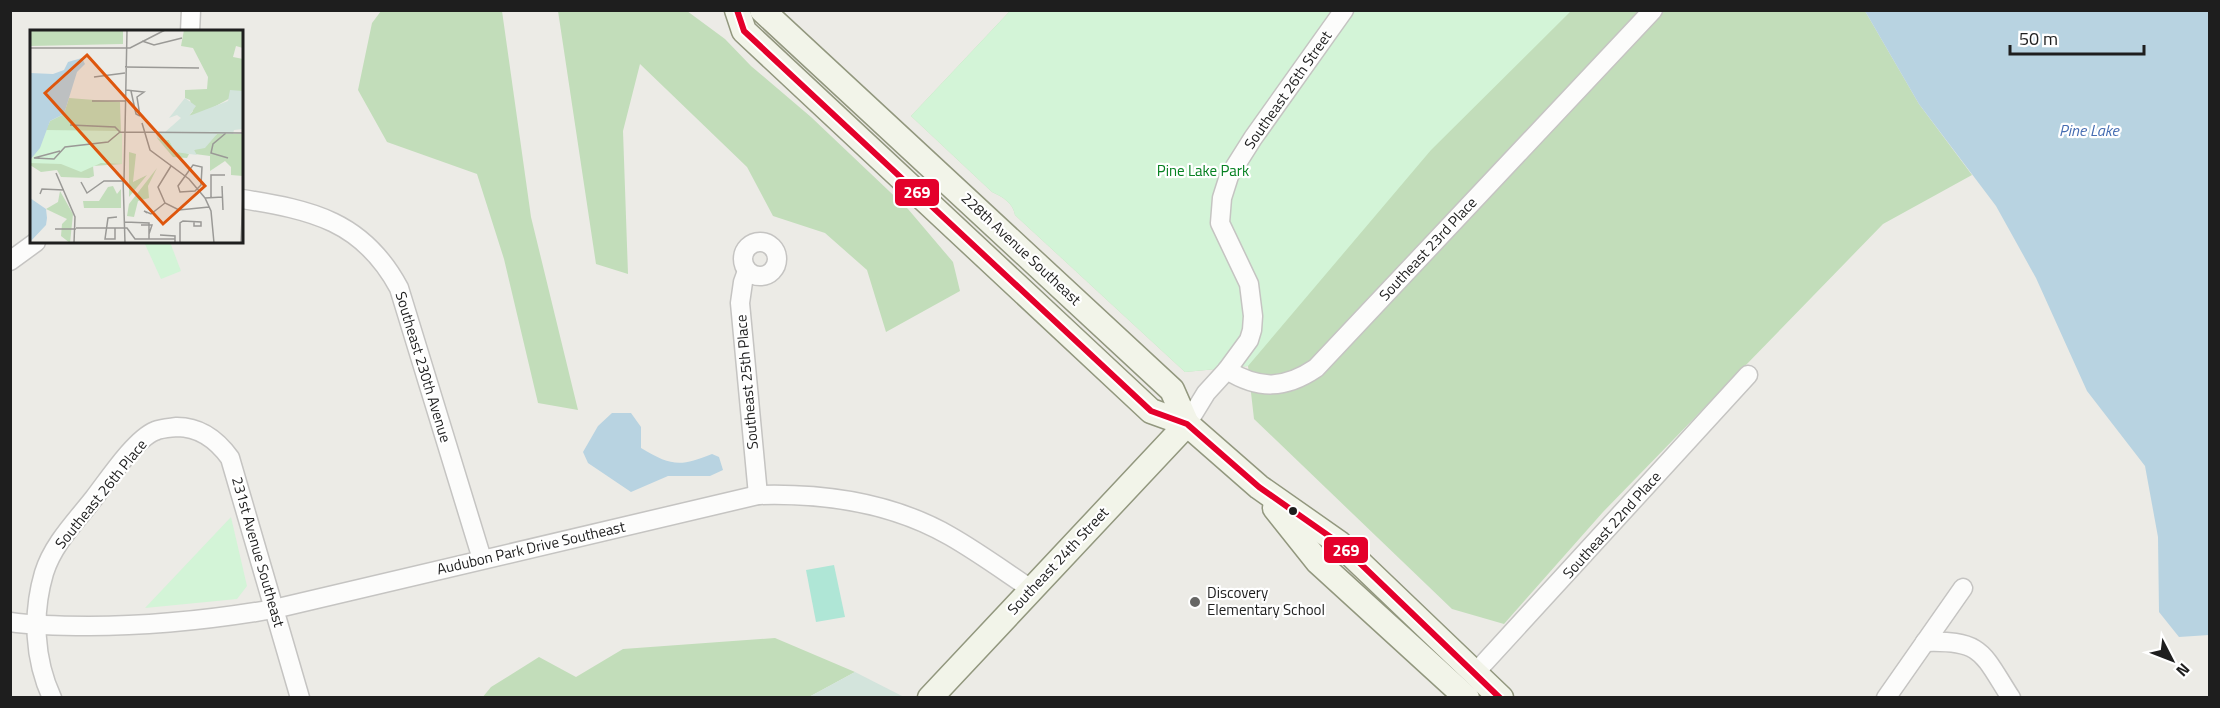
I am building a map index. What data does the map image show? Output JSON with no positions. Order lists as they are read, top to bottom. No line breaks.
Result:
{"streets":{"main road":["228th Avenue Southeast","Southeast 24th Street"],"street":["Southeast 26th Street","Southeast 23rd Place","Southeast 230th Avenue","Southeast 25th Place","Southeast 26th Place","Southeast 22nd Place","Audubon Park Drive Southeast","231st Avenue Southeast"]},"crossings":[["Southeast 26th Street","Southeast 23rd Place"],["228th Avenue Southeast","Southeast 22nd Place"],["228th Avenue Southeast","Southeast 24th Street"],["Southeast 230th Avenue","Audubon Park Drive Southeast"],["Southeast 25th Place","Audubon Park Drive Southeast"],["Southeast 26th Place","Audubon Park Drive Southeast"],["Southeast 26th Place","231st Avenue Southeast"],["Audubon Park Drive Southeast","231st Avenue Southeast"],["Audubon Park Drive Southeast","Southeast 24th Street"]],"water":["Pine Lake"],"parks":["Pine Lake Park"],"places":["Discovery Elementary School"],"lines":["transit line 269"],"scale_bar":"50 m","north":"bottom right"}
